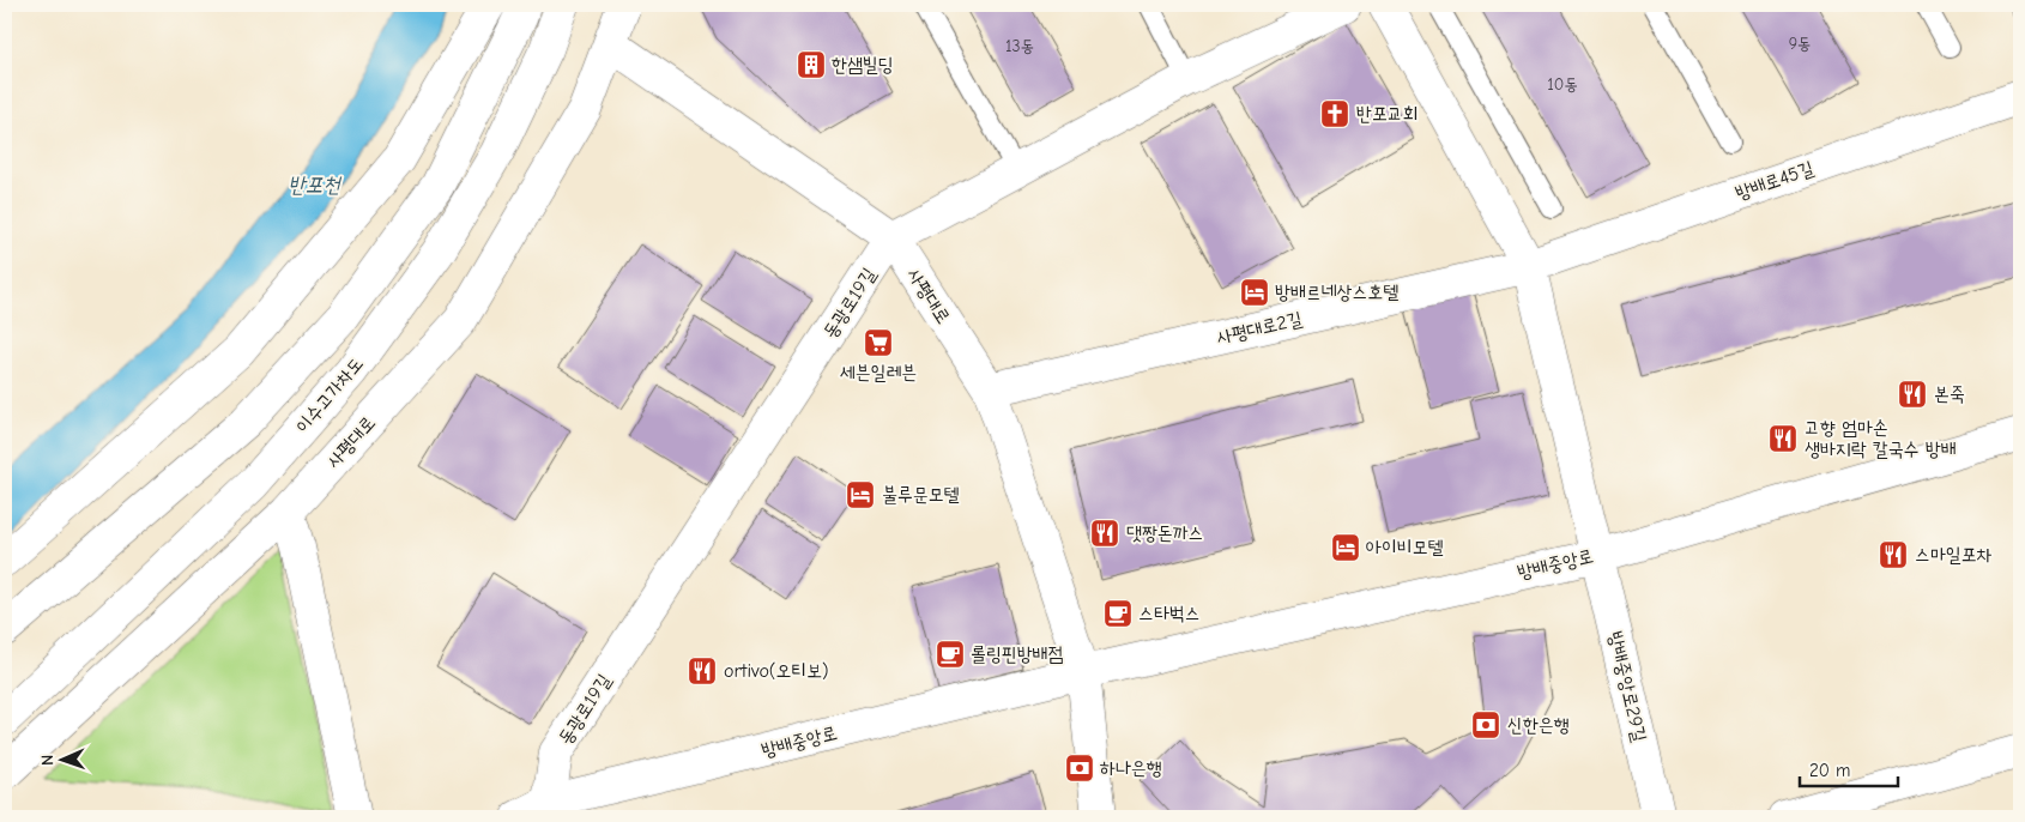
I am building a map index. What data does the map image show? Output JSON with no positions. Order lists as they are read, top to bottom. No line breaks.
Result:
{"streets":{"street":["방배로45길","사평대로","동광로19길","사평대로2길","이수고가차도","방배중앙로","방배중앙로29길"]},"crossings":[["방배로45길","사평대로2길"],["사평대로","동광로19길"],["사평대로","사평대로2길"],["사평대로","방배중앙로"],["동광로19길","방배중앙로"],["방배중앙로","방배중앙로29길"]],"water":["반포천"],"places":{"building":["한샘빌딩"],"church":["반포교회"],"hotel":["방배르네상스호텔","불루문모텔","아이비모텔"],"supermarket":["세븐일레븐"],"restaurant":["본죽","고향 엄마손 생바지락 칼국수 방배","댓짱돈까스","스마일포차","ortivo(오티보)"],"cafe":["스타벅스","롤링핀방배점"],"bank":["신한은행","하나은행"]},"house_numbers":["9동","13동","10동"],"scale_bar":"20 m","north":"left"}
